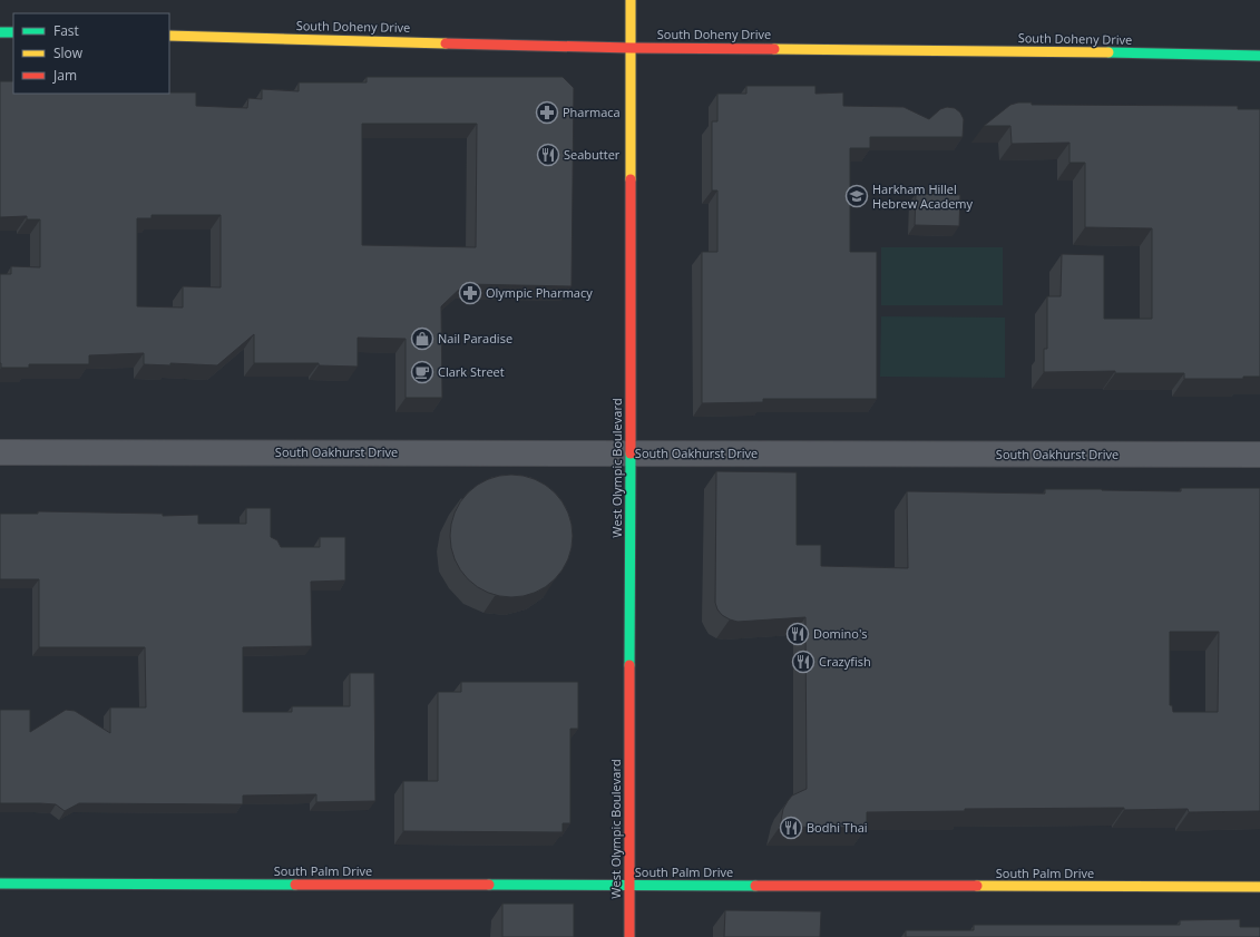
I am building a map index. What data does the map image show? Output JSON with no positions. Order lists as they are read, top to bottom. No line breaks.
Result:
{"streets":{"street":["South Doheny Drive","South Oakhurst Drive","West Olympic Boulevard","South Palm Drive"]},"crossings":[["South Doheny Drive","West Olympic Boulevard"],["South Oakhurst Drive","West Olympic Boulevard"],["West Olympic Boulevard","South Palm Drive"]],"places":{"pharmacy":["Pharmaca","Olympic Pharmacy"],"restaurant":["Seabutter","Domino's","Crazyfish","Bodhi Thai"],"school or university":["Harkham Hillel Hebrew Academy"],"shop":["Nail Paradise"],"cafe":["Clark Street"]},"legend":["Fast","Slow","Jam"]}
